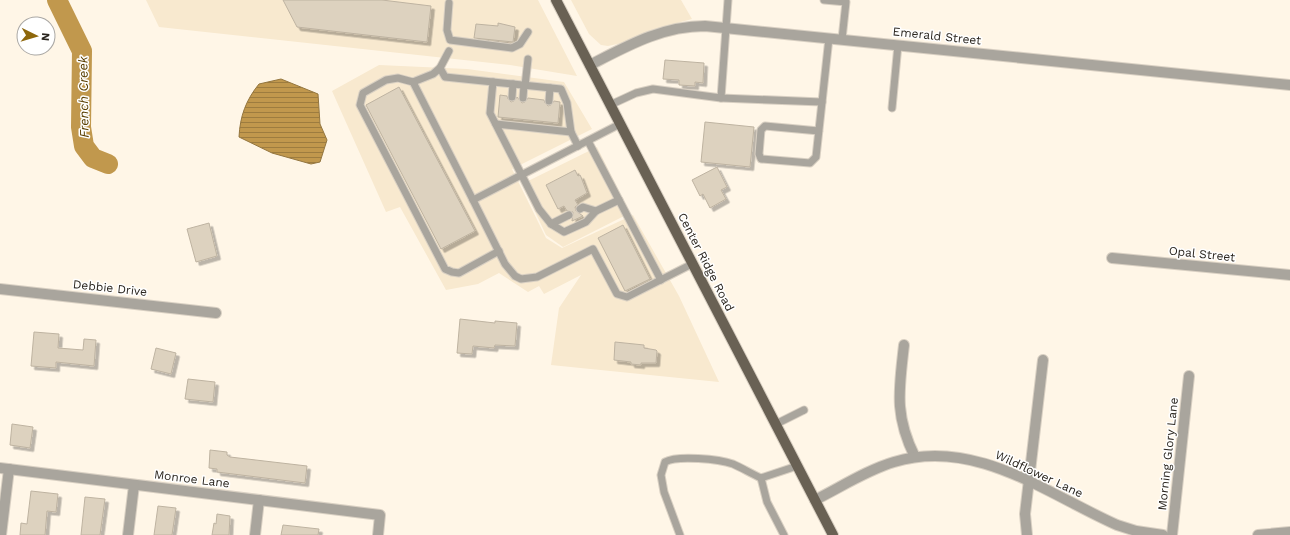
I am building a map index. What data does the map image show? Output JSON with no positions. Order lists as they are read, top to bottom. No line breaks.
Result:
{"streets":{"main road":["Center Ridge Road"],"street":["Emerald Street","Opal Street","Debbie Drive","Morning Glory Lane","Wildflower Lane","Monroe Lane"]},"crossings":[["Emerald Street","Center Ridge Road"],["Center Ridge Road","Wildflower Lane"]],"water":["French Creek"],"north":"right"}
